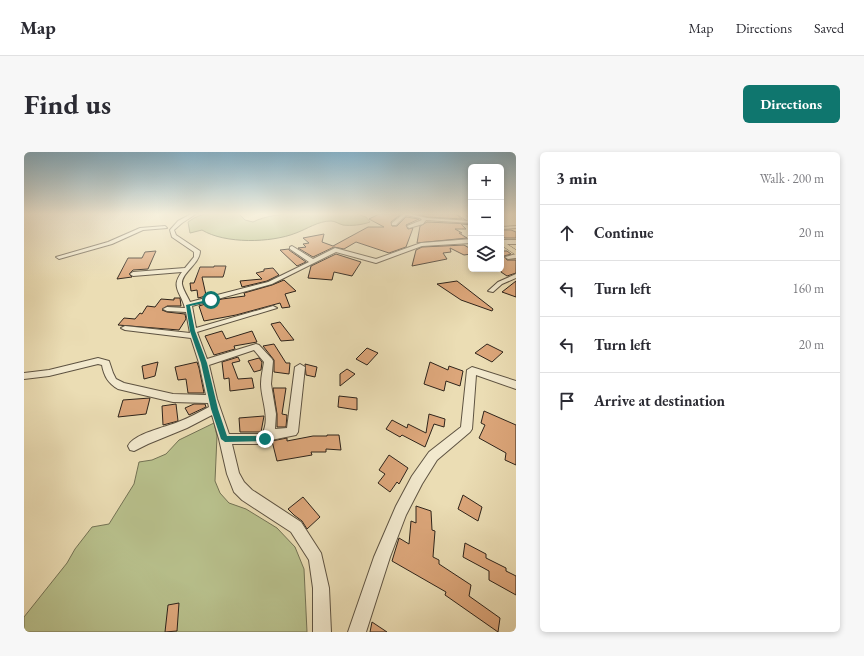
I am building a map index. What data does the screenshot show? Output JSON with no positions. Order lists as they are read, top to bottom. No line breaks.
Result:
{"page":{"header":"Map","nav":["Map","Directions","Saved"],"buttons":"Directions","title":"Find us","heading":["3 min","Walk · 200 m"],"map_buttons":["+","−"],"list":[["Continue","20 m"],["Turn left","160 m"],["Turn left","20 m"],"Arrive at destination"]}}
